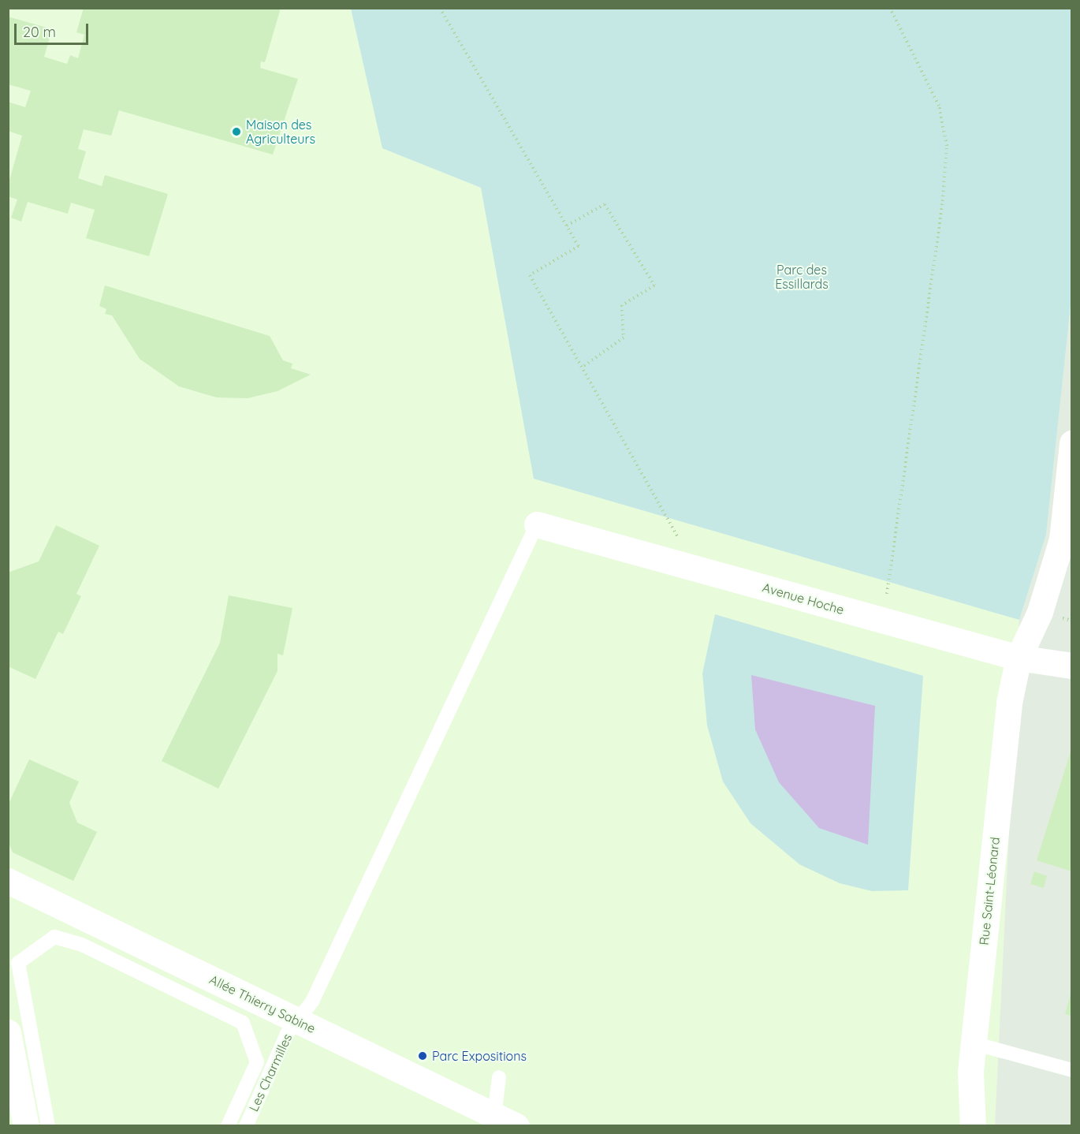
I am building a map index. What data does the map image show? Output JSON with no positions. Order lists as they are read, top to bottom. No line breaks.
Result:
{"streets":{"street":["Avenue Hoche","Rue Saint-Léonard","Allée Thierry Sabine"],"lane":["Les Charmilles"]},"crossings":[["Avenue Hoche","Rue Saint-Léonard"],["Avenue Hoche","Les Charmilles"],["Allée Thierry Sabine","Les Charmilles"]],"parks":["Parc des Essillards"],"places":["Maison des Agriculteurs","Parc Expositions"],"scale_bar":"20 m"}
